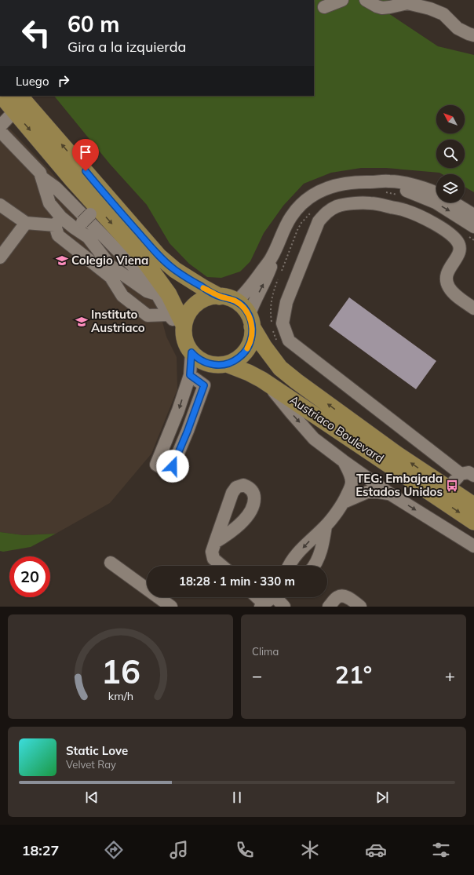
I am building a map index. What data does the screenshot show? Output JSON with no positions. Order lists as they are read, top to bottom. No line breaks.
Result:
{"streets":{"main road":["Austriaco Boulevard"]},"places":{"school or university":["Colegio Viena","Instituto Austriaco"],"bus stop":["TEG: Embajada Estados Unidos"]},"north":"top left","page":{"turn":["60 m","Gira a la izquierda"],"then":"Luego","limit":"20","trip":"18:28 · 1 min · 330 m","tile":"Clima","heat":["−","21°","+"],"song":["Static Love","Velvet Ray"],"tabs":"18:27","gauge":["16","km/h"]}}
